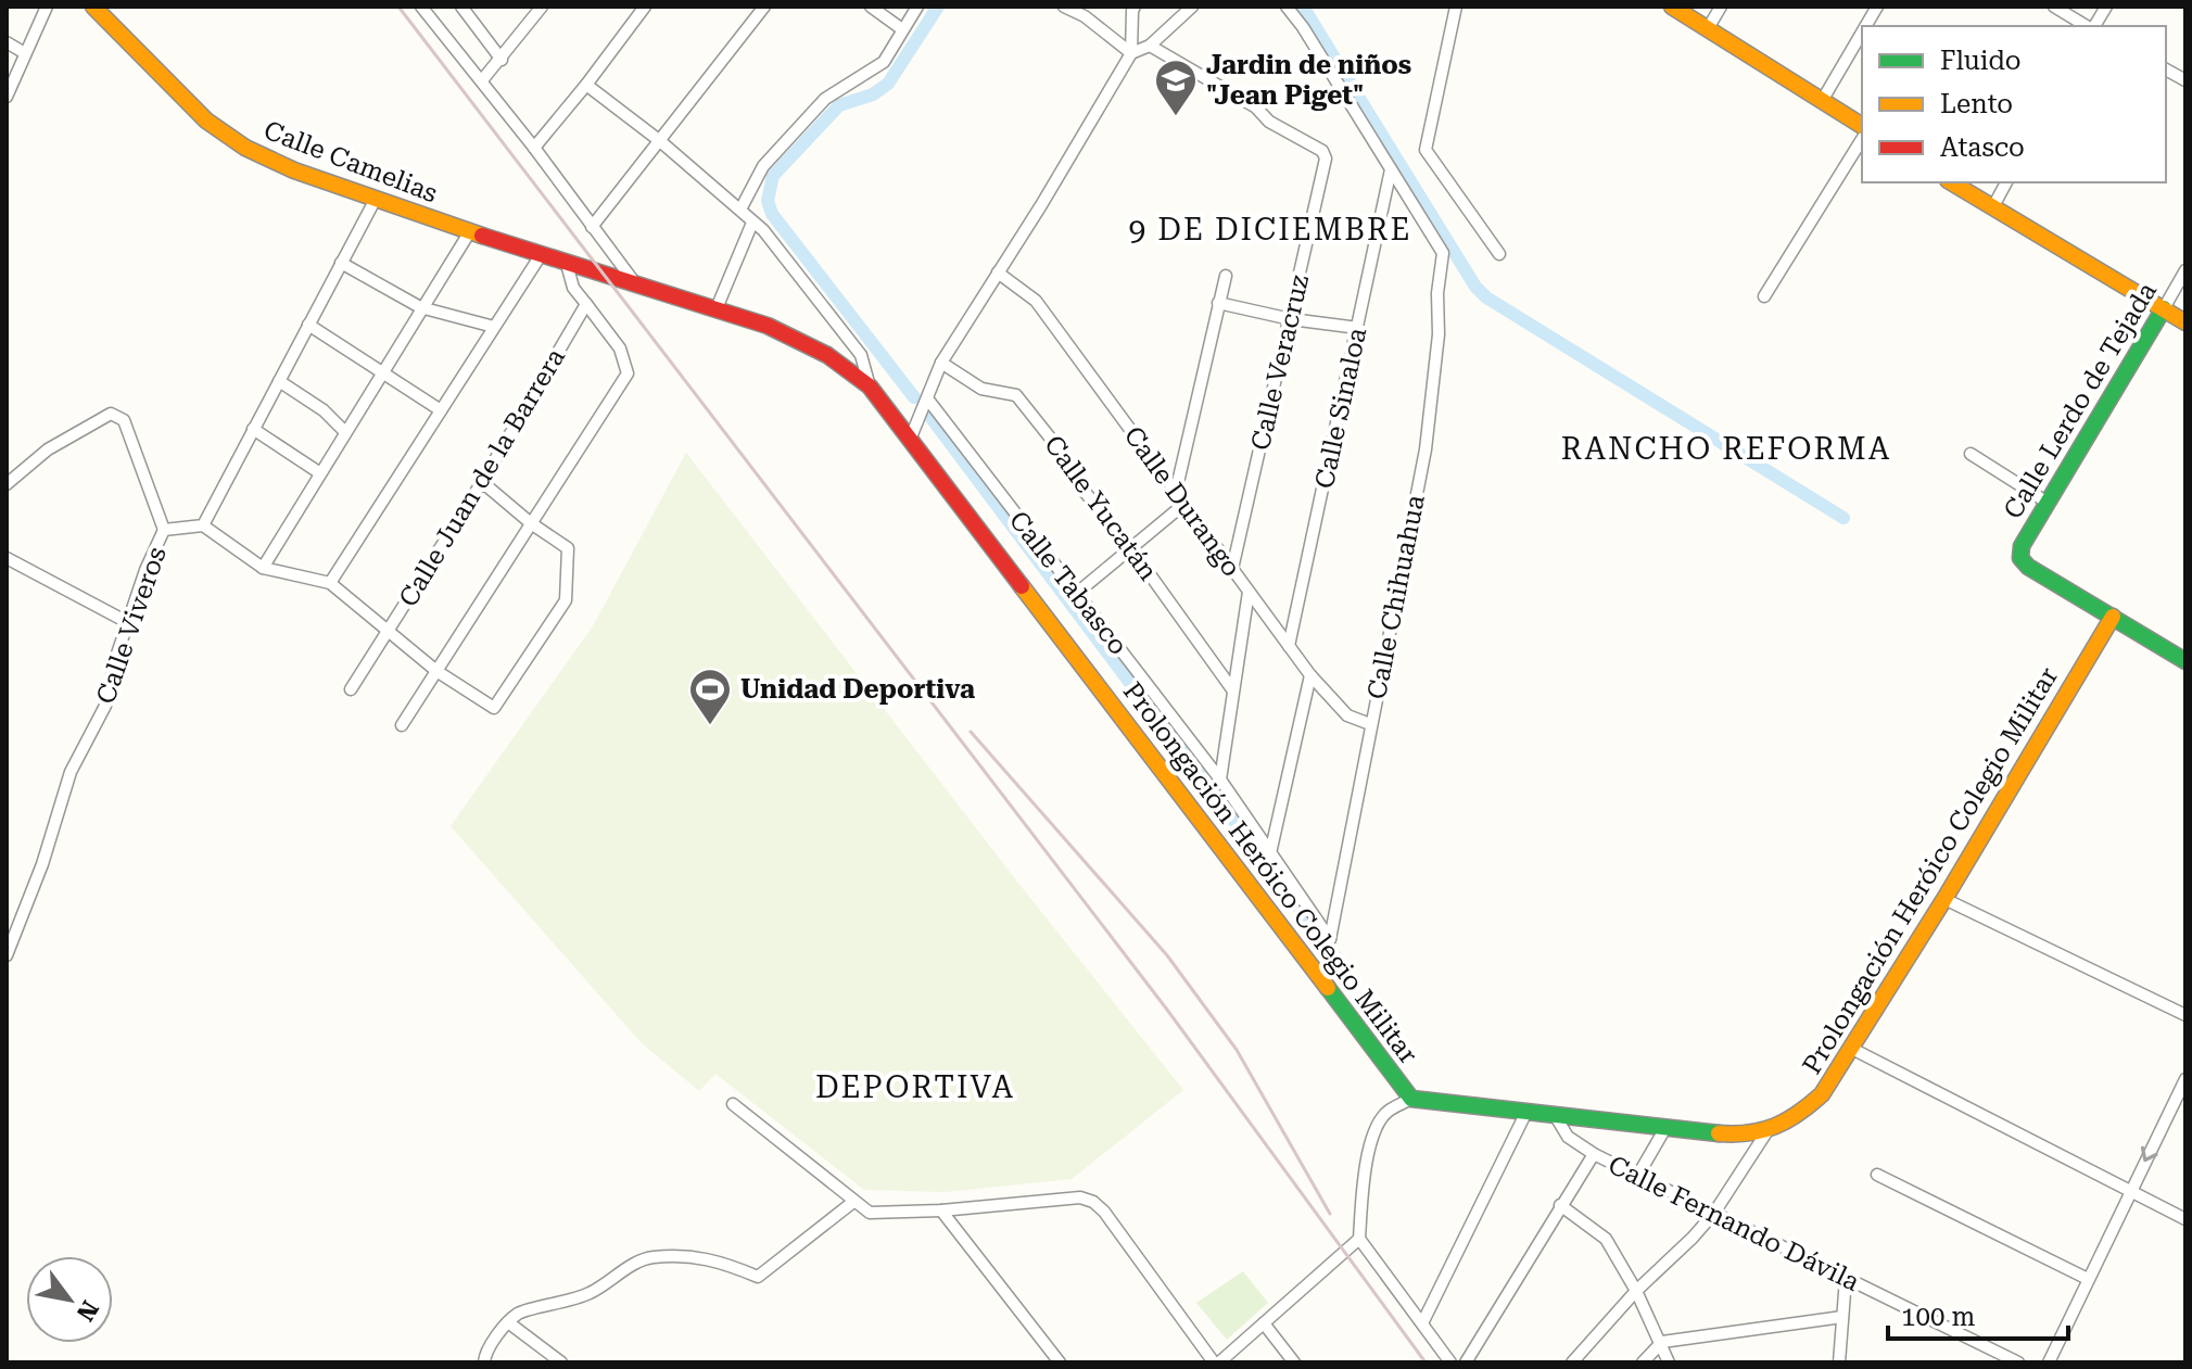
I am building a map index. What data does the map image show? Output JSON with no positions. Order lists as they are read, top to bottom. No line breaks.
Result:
{"streets":{"street":["Calle Camelias","Calle Veracruz","Calle Lerdo de Tejada","Calle Sinaloa","Calle Juan de la Barrera","Calle Durango","Calle Yucatán","Calle Tabasco","Calle Chihuahua","Calle Viveros","Prolongación Heróico Colegio Militar","Calle Fernando Dávila"]},"crossings":[["Calle Camelias","Prolongación Heróico Colegio Militar"],["Calle Veracruz","Calle Durango"],["Calle Lerdo de Tejada","Prolongación Heróico Colegio Militar"],["Calle Sinaloa","Calle Durango"],["Calle Sinaloa","Calle Chihuahua"],["Calle Durango","Calle Chihuahua"],["Calle Tabasco","Calle Chihuahua"],["Prolongación Heróico Colegio Militar","Calle Fernando Dávila"]],"districts":["9 DE DICIEMBRE","RANCHO REFORMA","DEPORTIVA"],"places":{"school or university":["Jardin de niños \"Jean Piget\""],"sports":["Unidad Deportiva"]},"legend":["Fluido","Lento","Atasco"],"scale_bar":"100 m","north":"bottom right"}
